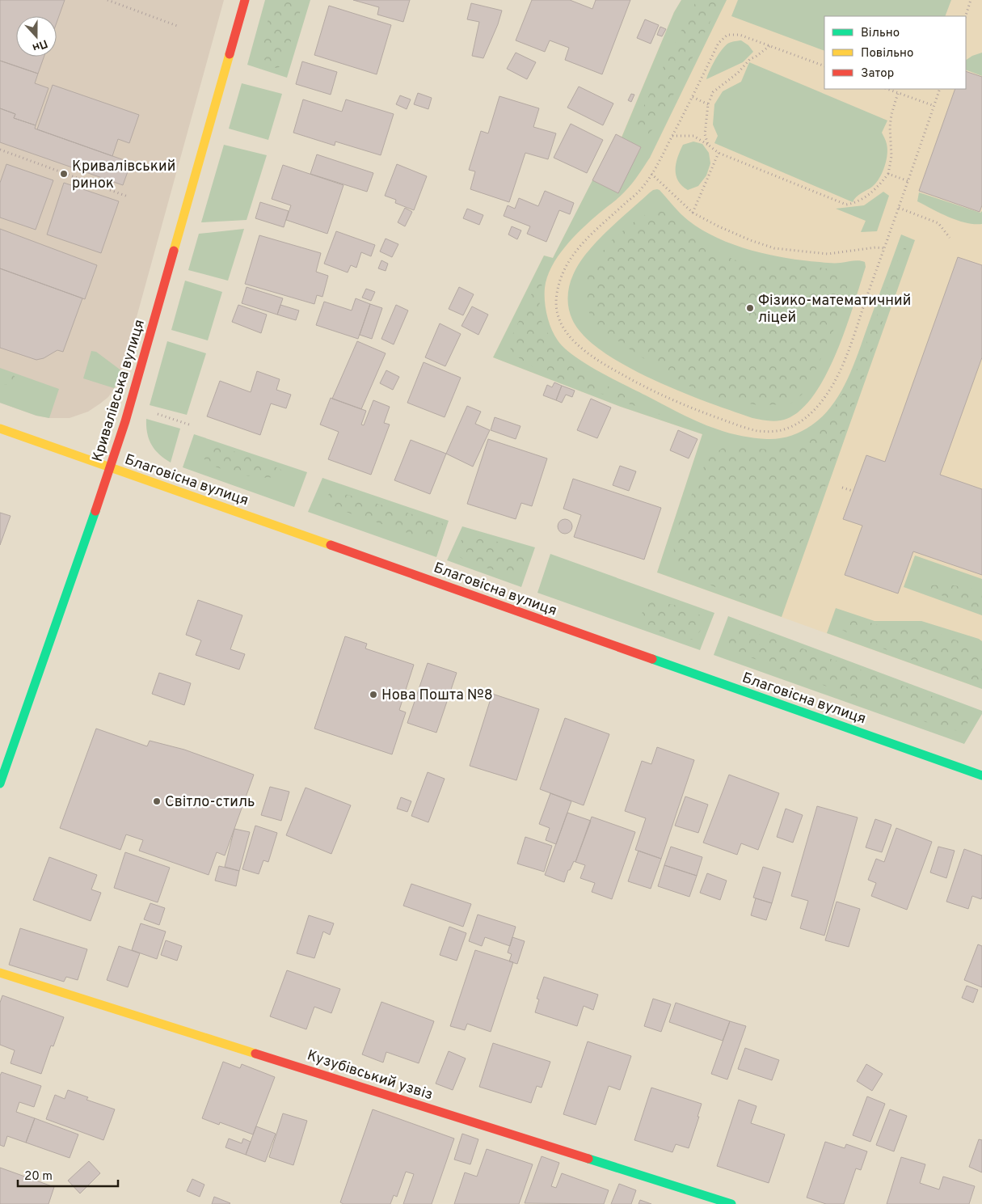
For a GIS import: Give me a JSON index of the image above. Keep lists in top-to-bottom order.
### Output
{
  "streets": {
    "street": ["Кривалівська вулиця", "Благовісна вулиця", "Кузубівський узвіз"]
  },
  "crossings": [
    ["Кривалівська вулиця", "Благовісна вулиця"]
  ],
  "places": [
    "Кривалівський ринок",
    "Фізико-математичний ліцей",
    "Нова Пошта №8",
    "Світло-стиль"
  ],
  "legend": ["Вільно", "Повільно", "Затор"],
  "scale_bar": "20 m",
  "north": "bottom"
}
